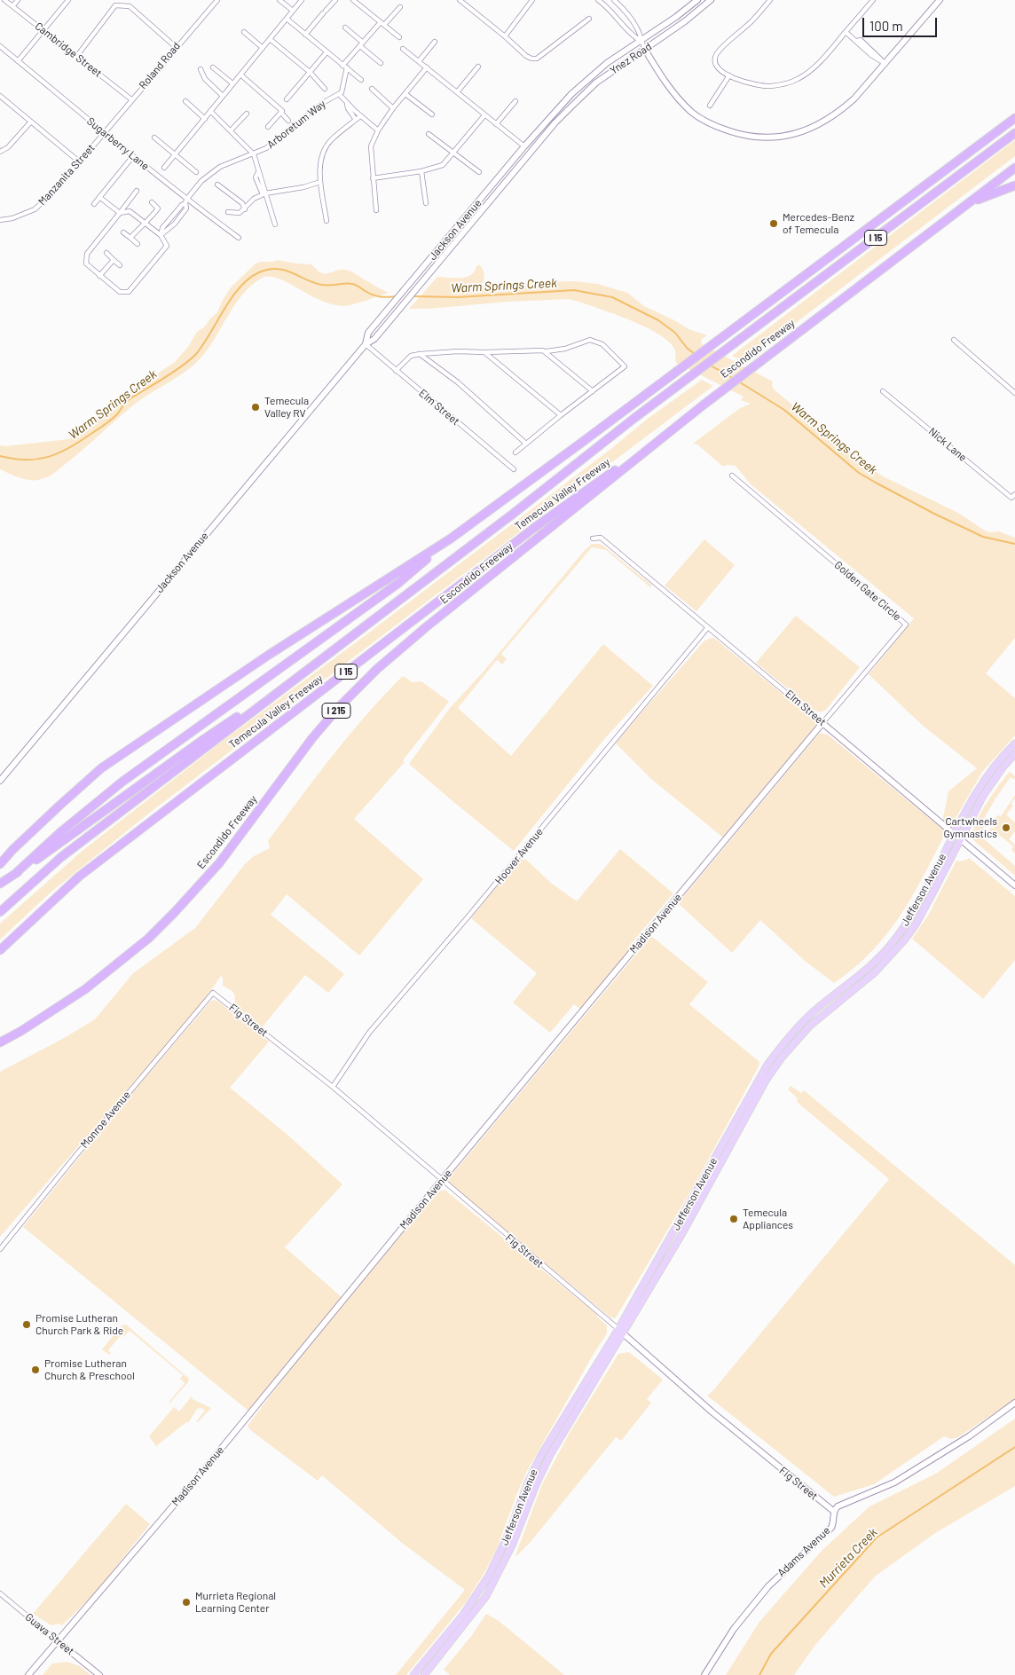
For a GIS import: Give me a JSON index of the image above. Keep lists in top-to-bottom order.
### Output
{
  "streets": {
    "highway": [
      "I 15",
      "Escondido Freeway",
      "Temecula Valley Freeway",
      "I 215"
    ],
    "main road": ["Jefferson Avenue"],
    "street": [
      "Cambridge Street",
      "Ynez Road",
      "Roland Road",
      "Arboretum Way",
      "Sugarberry Lane",
      "Manzanita Street",
      "Jackson Avenue",
      "Elm Street",
      "Nick Lane",
      "Golden Gate Circle",
      "Hoover Avenue",
      "Madison Avenue",
      "Fig Street",
      "Monroe Avenue",
      "Adams Avenue",
      "Guava Street"
    ]
  },
  "crossings": [
    ["Cambridge Street", "Roland Road"],
    ["Ynez Road", "Jackson Avenue"],
    ["Roland Road", "Sugarberry Lane"],
    ["Roland Road", "Manzanita Street"],
    ["Arboretum Way", "Sugarberry Lane"],
    ["Sugarberry Lane", "Manzanita Street"],
    ["Jackson Avenue", "Elm Street"],
    ["Escondido Freeway", "Temecula Valley Freeway"],
    ["Elm Street", "Golden Gate Circle"],
    ["Elm Street", "Hoover Avenue"],
    ["Elm Street", "Jefferson Avenue"],
    ["Elm Street", "Madison Avenue"],
    ["Golden Gate Circle", "Madison Avenue"],
    ["Hoover Avenue", "Fig Street"],
    ["Jefferson Avenue", "Fig Street"],
    ["Madison Avenue", "Fig Street"],
    ["Madison Avenue", "Guava Street"],
    ["Fig Street", "Monroe Avenue"],
    ["Fig Street", "Adams Avenue"]
  ],
  "water": ["Warm Springs Creek", "Murrieta Creek"],
  "places": [
    "Mercedes-Benz of Temecula",
    "Temecula Valley RV",
    "Cartwheels Gymnastics",
    "Temecula Appliances",
    "Promise Lutheran Church Park & Ride",
    "Promise Lutheran Church & Preschool",
    "Murrieta Regional Learning Center"
  ],
  "scale_bar": "100 m"
}
